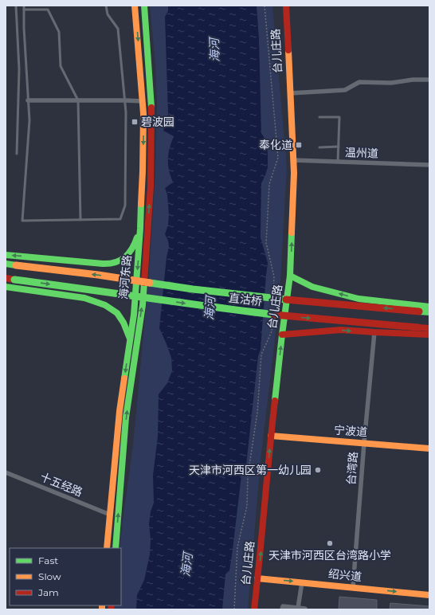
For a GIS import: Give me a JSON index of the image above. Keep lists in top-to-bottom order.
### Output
{
  "streets": {
    "main road": [
      "台儿庄路",
      "海河东路",
      "直沽桥",
      "宁波道",
      "绍兴道"
    ],
    "street": ["温州道", "台湾路", "十五经路"]
  },
  "crossings": [
    ["台儿庄路", "温州道"],
    ["台儿庄路", "宁波道"],
    ["台儿庄路", "绍兴道"],
    ["海河东路", "十五经路"],
    ["宁波道", "台湾路"],
    ["台湾路", "绍兴道"]
  ],
  "one_way": ["台儿庄路", "绍兴道"],
  "water": ["海河"],
  "places": {
    "transit": ["碧波园", "奉化道"],
    "other": ["天津市河西区第一幼儿园", "天津市河西区台湾路小学"]
  },
  "legend": ["Fast", "Slow", "Jam"]
}
